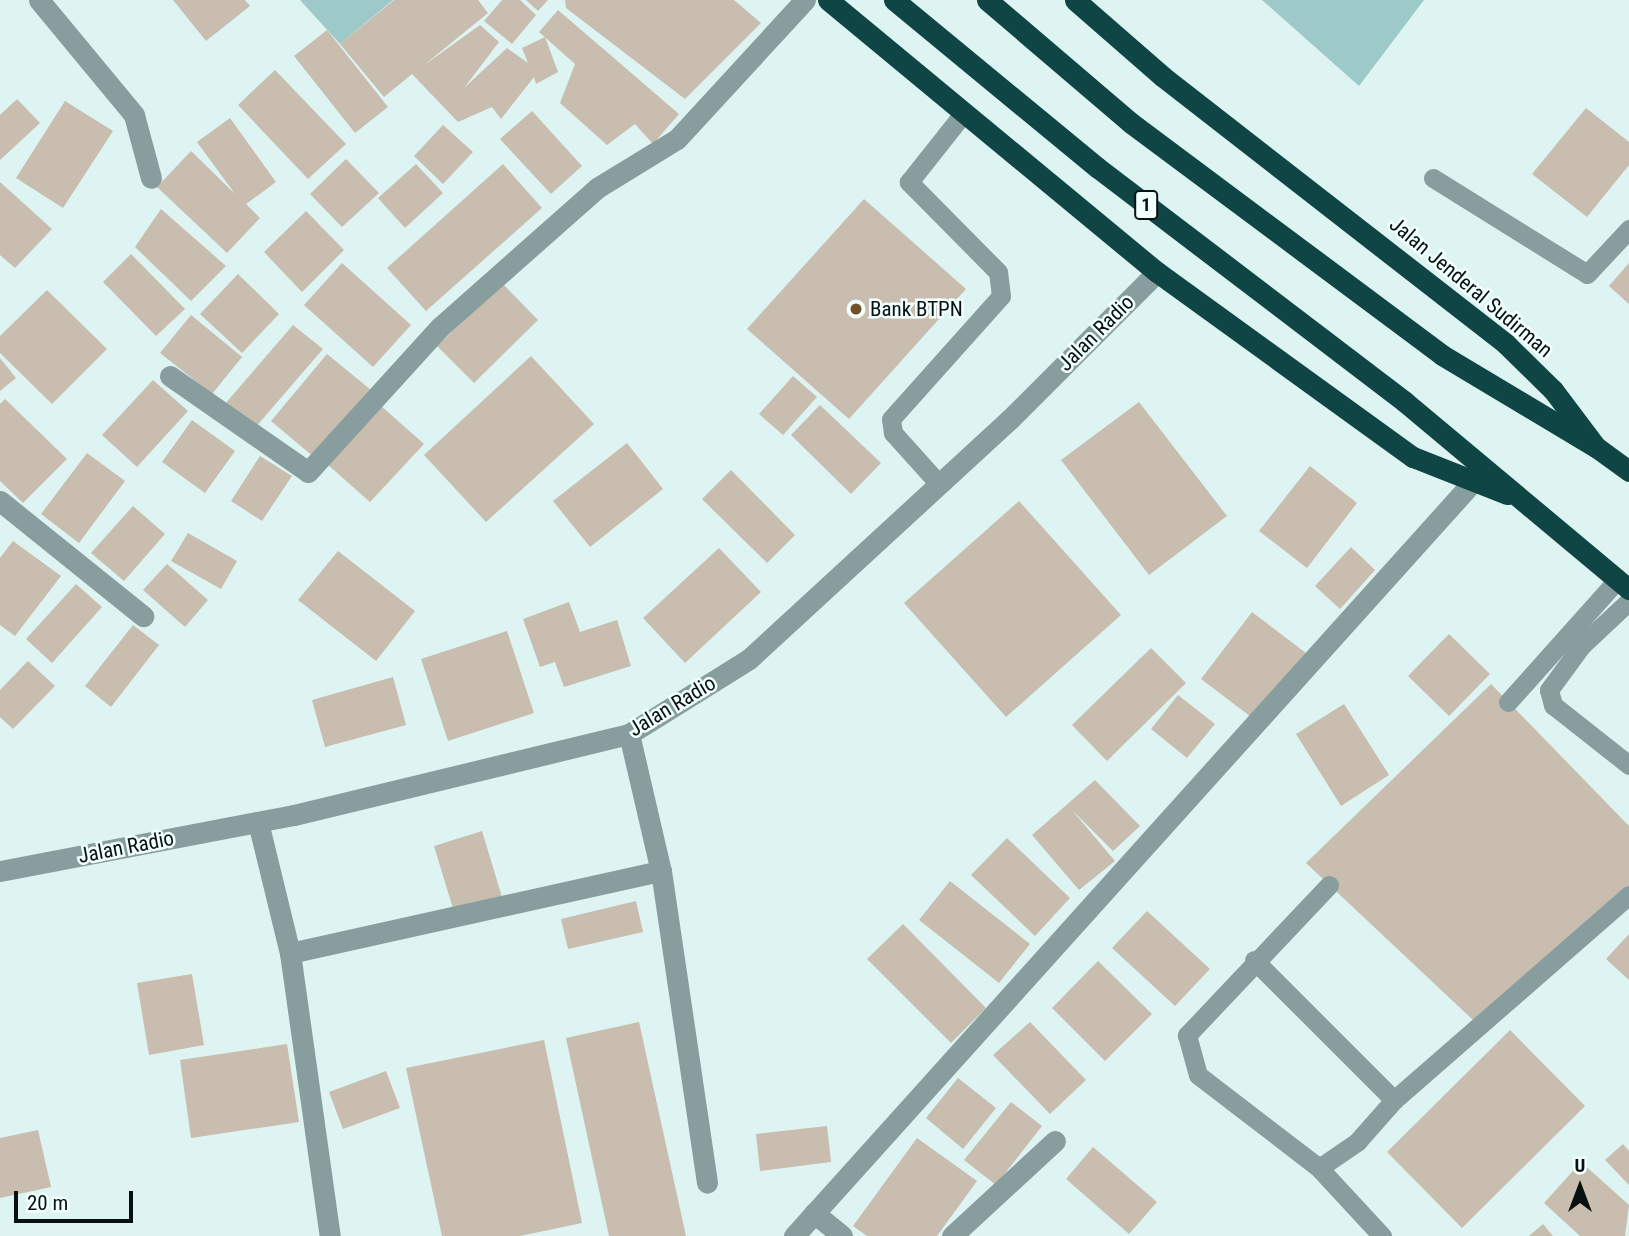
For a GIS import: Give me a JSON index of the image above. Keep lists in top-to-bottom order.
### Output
{
  "streets": {
    "highway": ["1", "Jalan Jenderal Sudirman"],
    "street": ["Jalan Radio"]
  },
  "places": ["Bank BTPN"],
  "scale_bar": "20 m",
  "north": "top"
}
